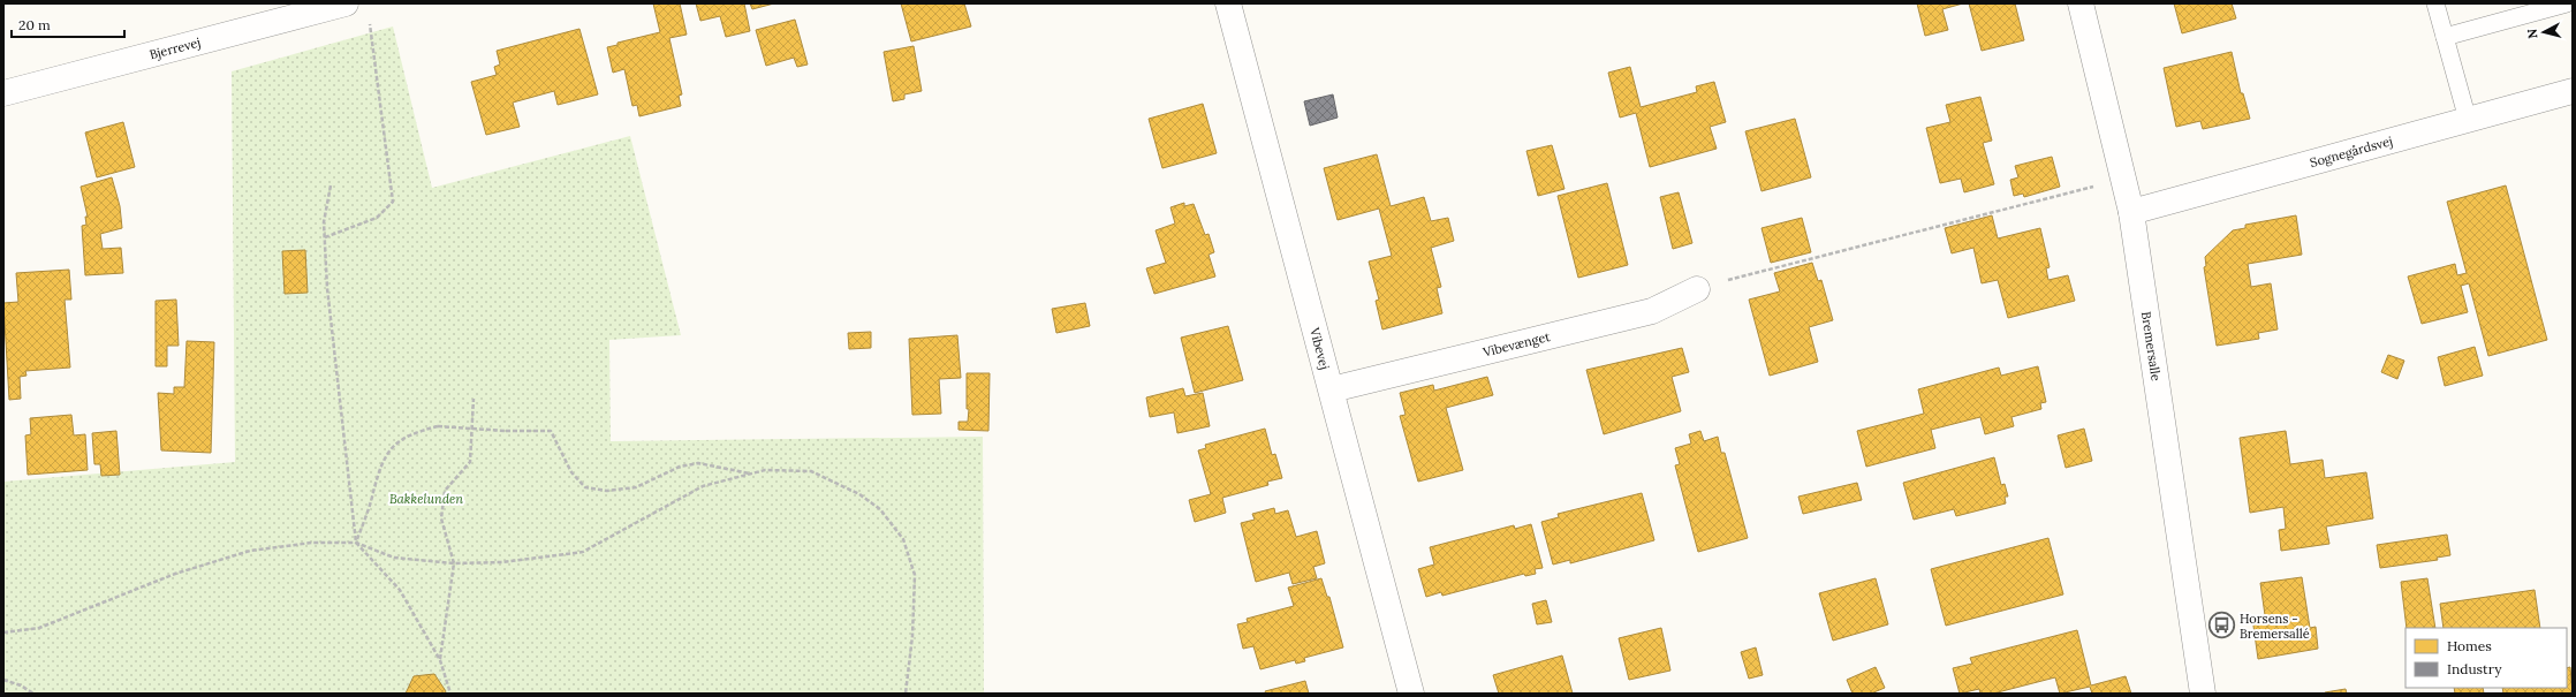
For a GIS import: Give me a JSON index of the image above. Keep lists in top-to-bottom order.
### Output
{
  "streets": {
    "street": [
      "Bjerrevej",
      "Sognegårdsvej",
      "Vibevænget",
      "Bremersalle",
      "Vibevej"
    ]
  },
  "crossings": [
    ["Sognegårdsvej", "Bremersalle"],
    ["Vibevænget", "Vibevej"]
  ],
  "parks": ["Bakkelunden"],
  "places": {
    "bus stop": ["Horsens - Bremersallé"]
  },
  "legend": ["Homes", "Industry"],
  "scale_bar": "20 m",
  "north": "left"
}
